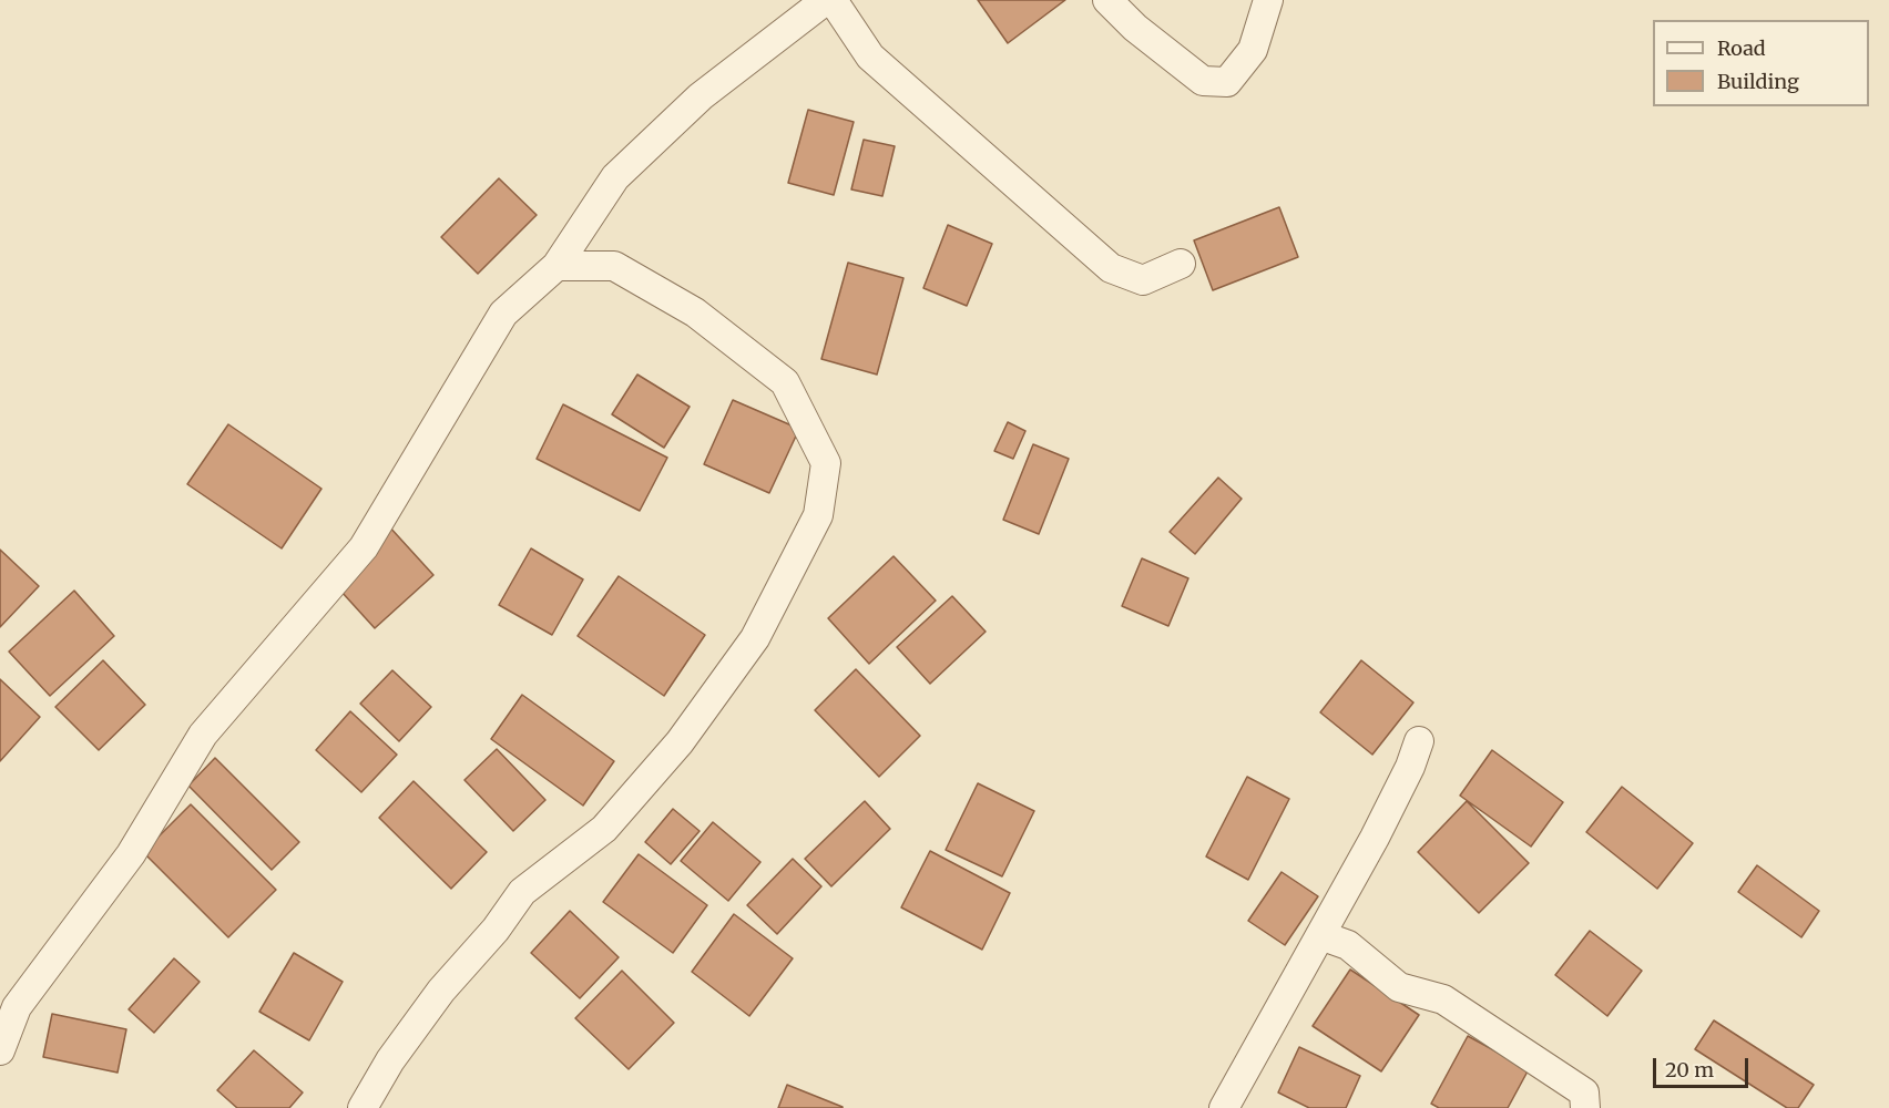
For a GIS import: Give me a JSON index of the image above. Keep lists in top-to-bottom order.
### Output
{
  "legend": ["Road", "Building"],
  "scale_bar": "20 m"
}
